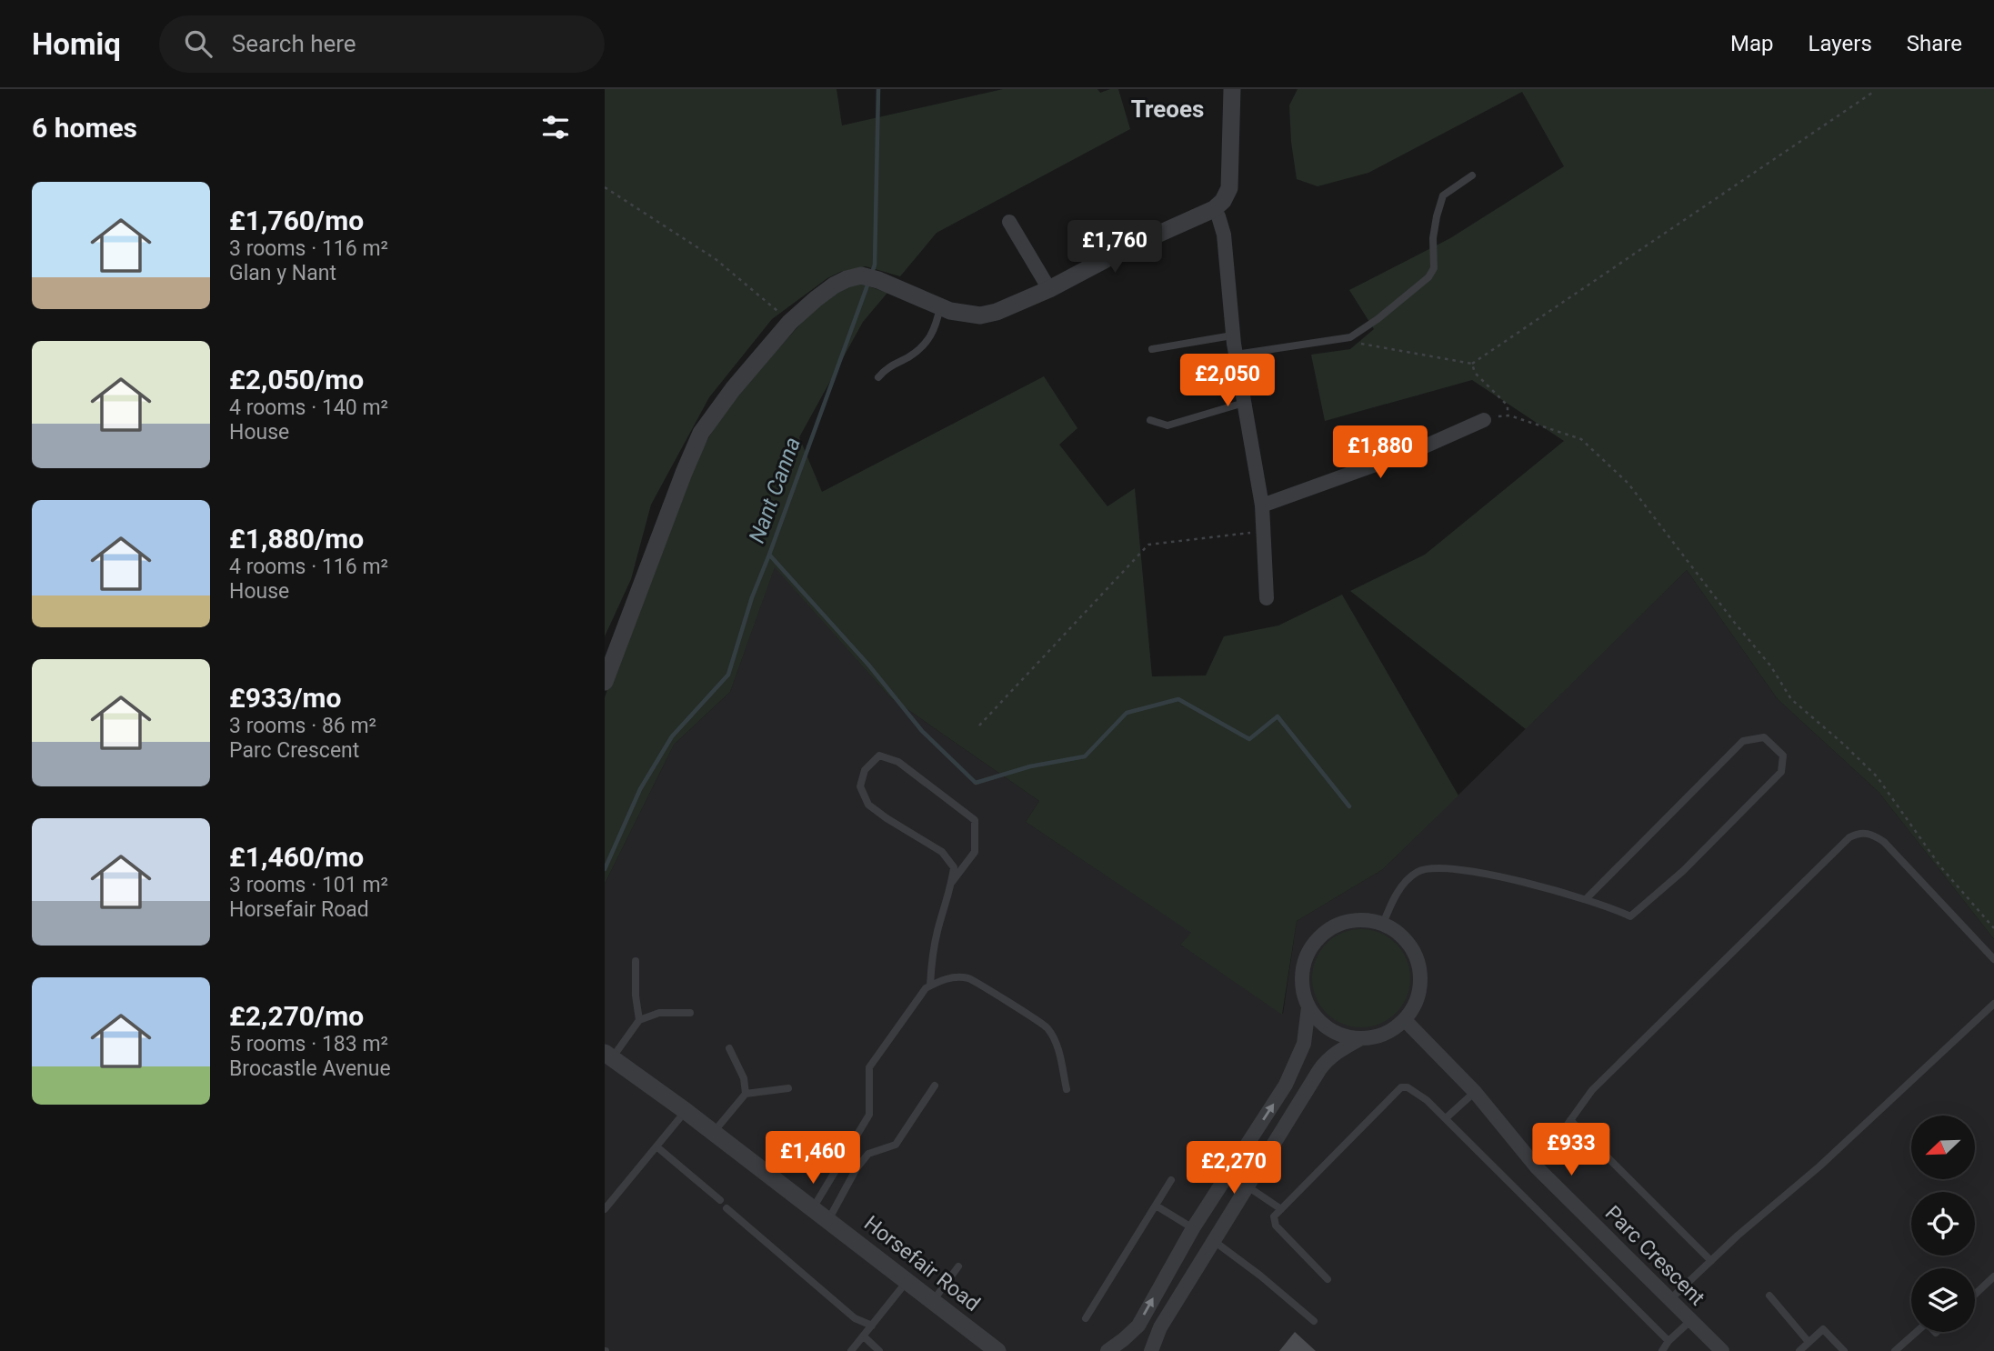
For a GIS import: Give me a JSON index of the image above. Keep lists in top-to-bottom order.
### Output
{
  "streets": {
    "street": ["Parc Crescent", "Horsefair Road"]
  },
  "districts": ["Treoes"],
  "water": ["Nant Canna"],
  "north": "bottom left",
  "page": {
    "header": "Homiq",
    "search": "Search here",
    "nav": ["Map", "Layers", "Share"],
    "heading": "6 homes",
    "list": [
      {
        "name": "£1,760/mo",
        "note": "3 rooms · 116 m² · Glan y Nant"
      },
      {
        "name": "£2,050/mo",
        "note": "4 rooms · 140 m² · House"
      },
      {
        "name": "£1,880/mo",
        "note": "4 rooms · 116 m² · House"
      },
      {
        "name": "£933/mo",
        "note": "3 rooms · 86 m² · Parc Crescent"
      },
      {
        "name": "£1,460/mo",
        "note": "3 rooms · 101 m² · Horsefair Road"
      },
      {
        "name": "£2,270/mo",
        "note": "5 rooms · 183 m² · Brocastle Avenue"
      }
    ],
    "price": [
      "£1,760",
      "£2,050",
      "£1,880",
      "£933",
      "£1,460",
      "£2,270"
    ]
  }
}
